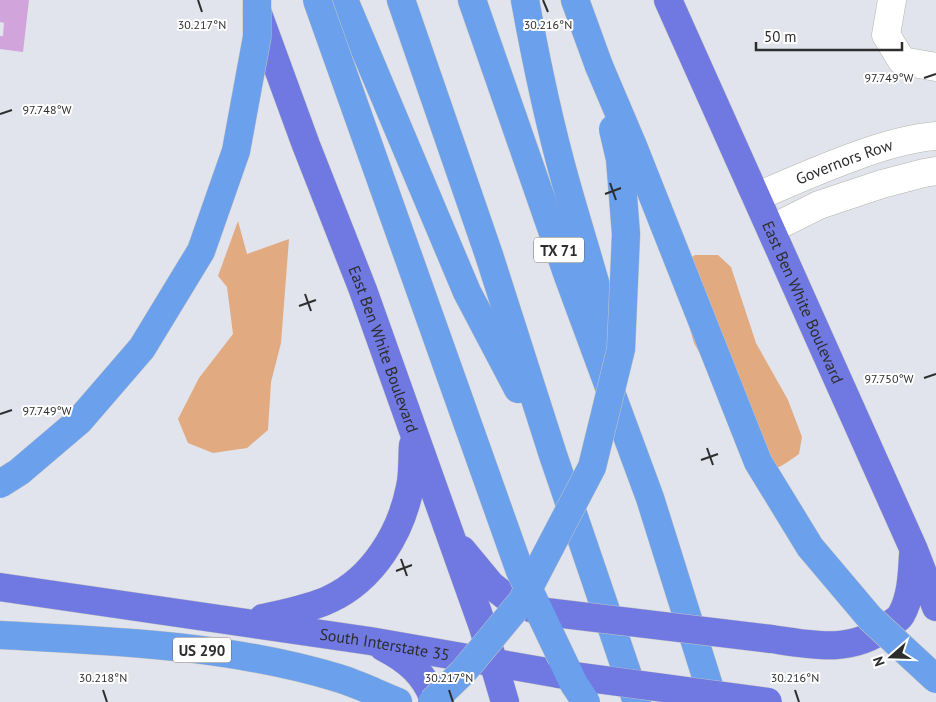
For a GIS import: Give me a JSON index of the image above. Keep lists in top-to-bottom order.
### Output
{
  "streets": {
    "highway": ["TX 71", "US 290"],
    "main road": ["East Ben White Boulevard", "South Interstate 35"],
    "street": ["Governors Row"]
  },
  "crossings": [
    ["Governors Row", "East Ben White Boulevard"],
    ["East Ben White Boulevard", "South Interstate 35"]
  ],
  "scale_bar": "50 m",
  "north": "left",
  "coordinates": [
    "30.217°N",
    "30.216°N",
    "97.749°W",
    "97.748°W",
    "97.750°W",
    "30.218°N"
  ]
}
